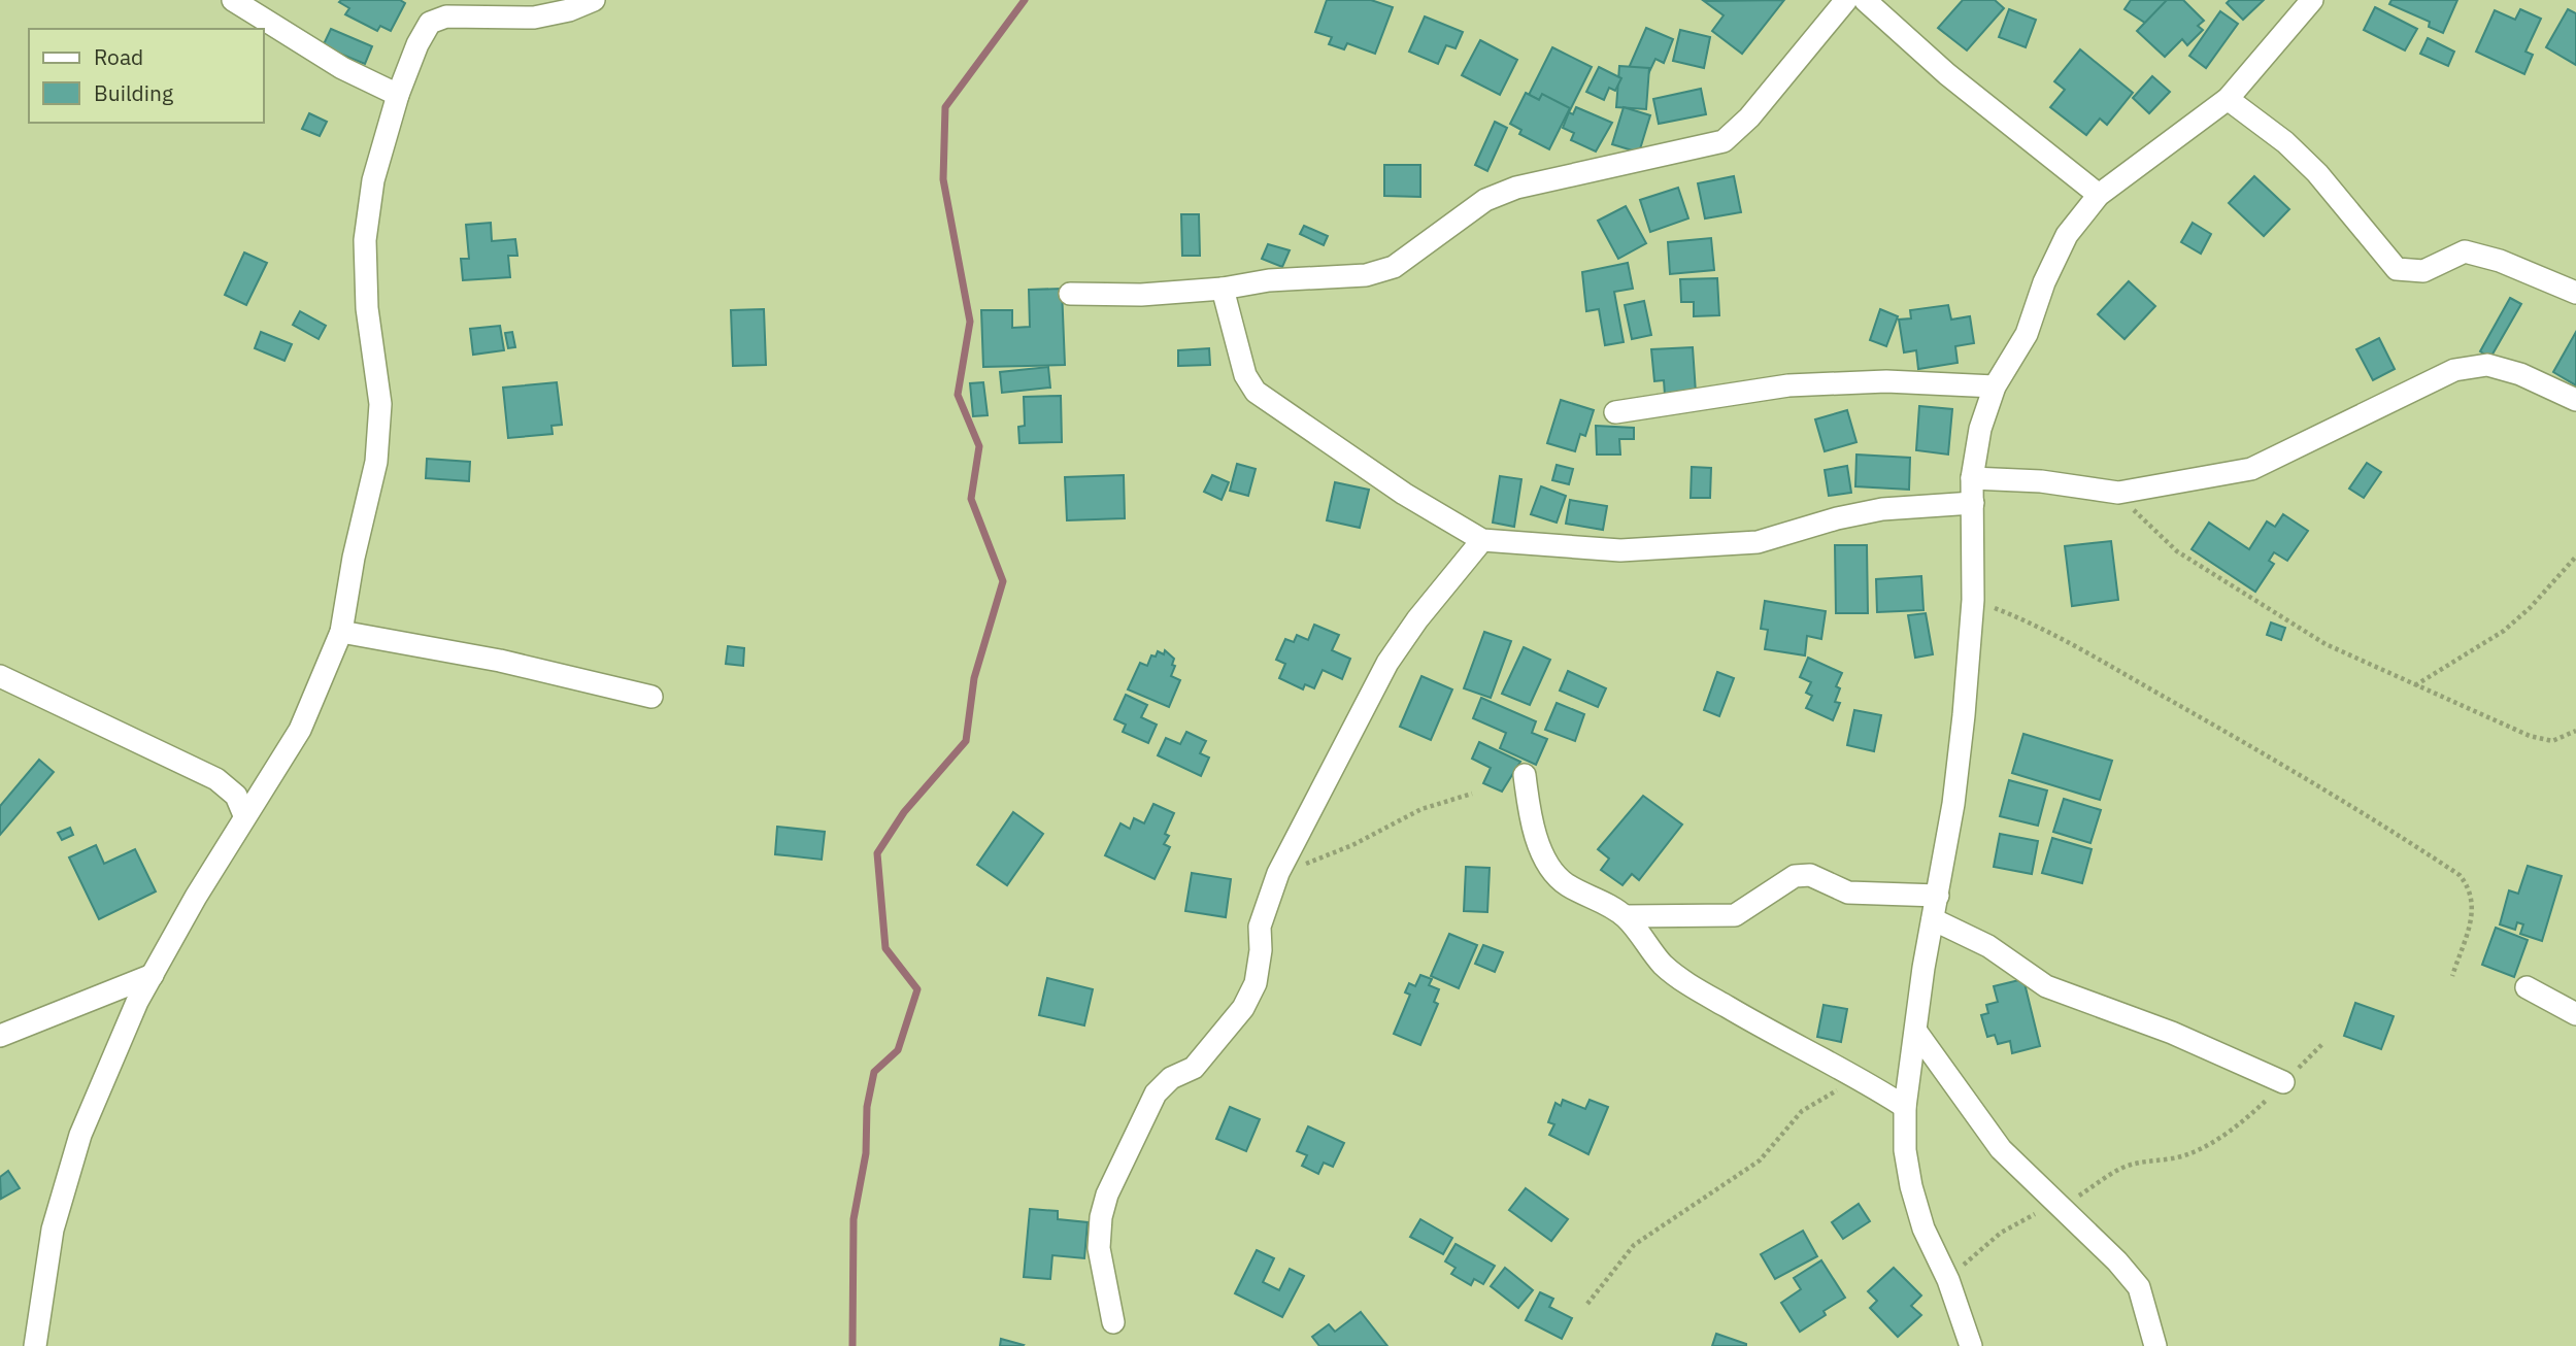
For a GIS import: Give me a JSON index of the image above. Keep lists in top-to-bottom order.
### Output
{
  "legend": ["Road", "Building"]
}
